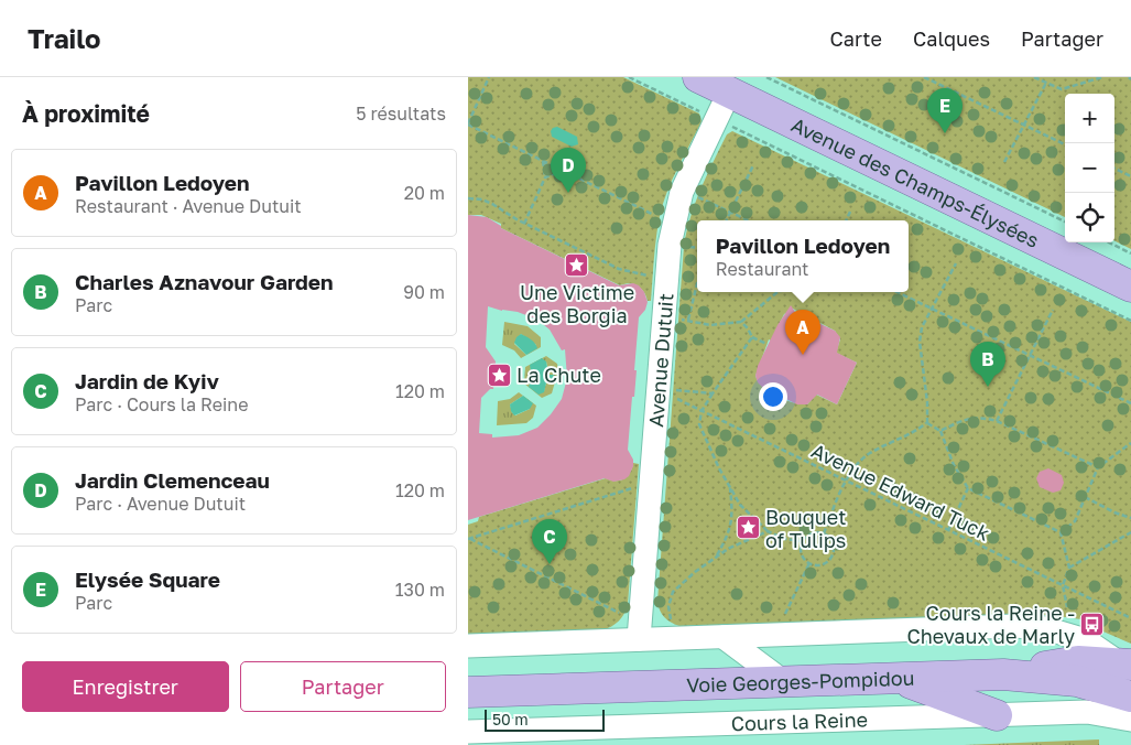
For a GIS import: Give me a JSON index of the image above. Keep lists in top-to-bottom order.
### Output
{
  "streets": {
    "main road": ["Avenue des Champs-Élysées", "Voie Georges-Pompidou"],
    "street": ["Avenue Dutuit", "Cours la Reine"],
    "path": ["Avenue Edward Tuck"]
  },
  "crossings": [
    ["Avenue des Champs-Élysées", "Avenue Dutuit"],
    ["Avenue Dutuit", "Avenue Edward Tuck"],
    ["Voie Georges-Pompidou", "Cours la Reine"]
  ],
  "places": {
    "place": ["Une Victime des Borgia", "La Chute", "Bouquet of Tulips"],
    "bus stop": ["Cours la Reine - Chevaux de Marly"]
  },
  "scale_bar": "50 m",
  "page": {
    "header": "Trailo",
    "nav": ["Carte", "Calques", "Partager"],
    "heading": ["À proximité", "5 résultats"],
    "pins": [
      "E",
      "D",
      "A",
      "B",
      "C"
    ],
    "map_buttons": ["+", "−"],
    "list": [
      {
        "mark": "A",
        "name": "Pavillon Ledoyen",
        "note": "Restaurant · Avenue Dutuit",
        "value": "20 m"
      },
      {
        "mark": "B",
        "name": "Charles Aznavour Garden",
        "note": "Parc",
        "value": "90 m"
      },
      {
        "mark": "C",
        "name": "Jardin de Kyiv",
        "note": "Parc · Cours la Reine",
        "value": "120 m"
      },
      {
        "mark": "D",
        "name": "Jardin Clemenceau",
        "note": "Parc · Avenue Dutuit",
        "value": "120 m"
      },
      {
        "mark": "E",
        "name": "Elysée Square",
        "note": "Parc",
        "value": "130 m"
      }
    ],
    "popup": ["Pavillon Ledoyen", "Restaurant"],
    "buttons": ["Enregistrer", "Partager"],
    "scale": "50 m"
  }
}
